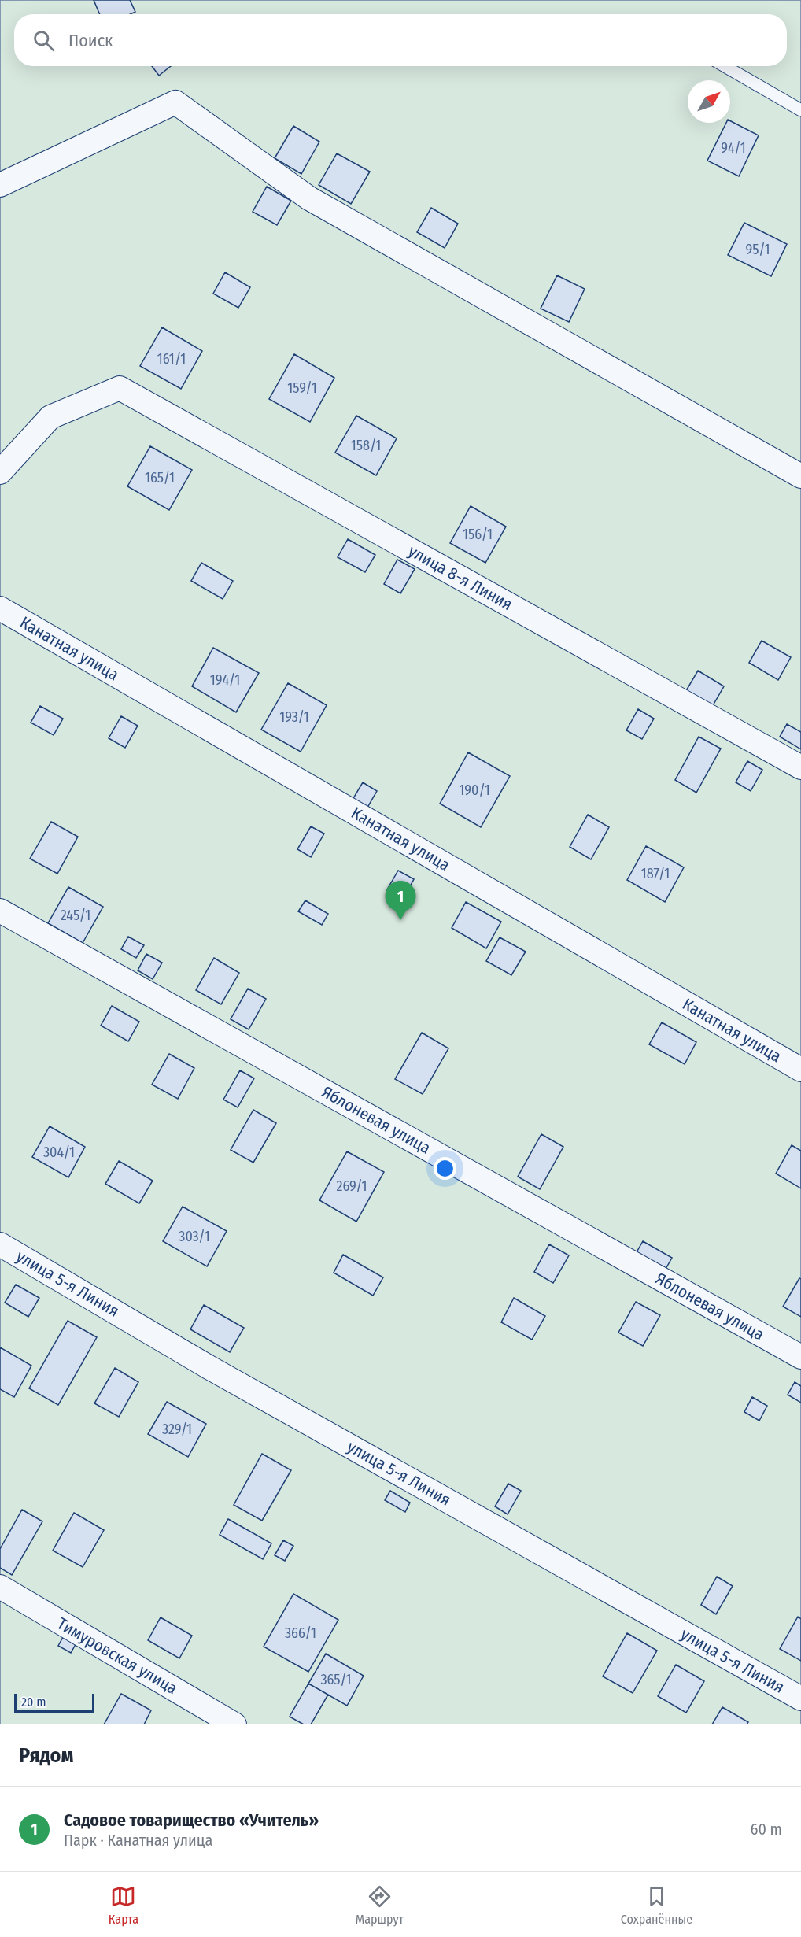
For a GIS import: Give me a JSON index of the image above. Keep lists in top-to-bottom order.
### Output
{
  "streets": {
    "street": [
      "улица 8-я Линия",
      "Канатная улица",
      "Яблоневая улица",
      "улица 5-я Линия",
      "Тимуровская улица"
    ]
  },
  "house_numbers": [
    "94/1",
    "95/1",
    "161/1",
    "159/1",
    "158/1",
    "165/1",
    "156/1",
    "194/1",
    "193/1",
    "190/1",
    "187/1",
    "245/1",
    "304/1",
    "269/1",
    "303/1",
    "329/1",
    "366/1",
    "365/1"
  ],
  "scale_bar": "20 m",
  "north": "top right",
  "page": {
    "search": "Поиск",
    "pins": "1",
    "scale": "20 m",
    "heading": "Рядом",
    "list": [
      {
        "mark": "1",
        "name": "Садовое товарищество «Учитель»",
        "note": "Парк · Канатная улица",
        "value": "60 m"
      }
    ],
    "nav": ["Карта", "Маршрут", "Сохранённые"]
  }
}
